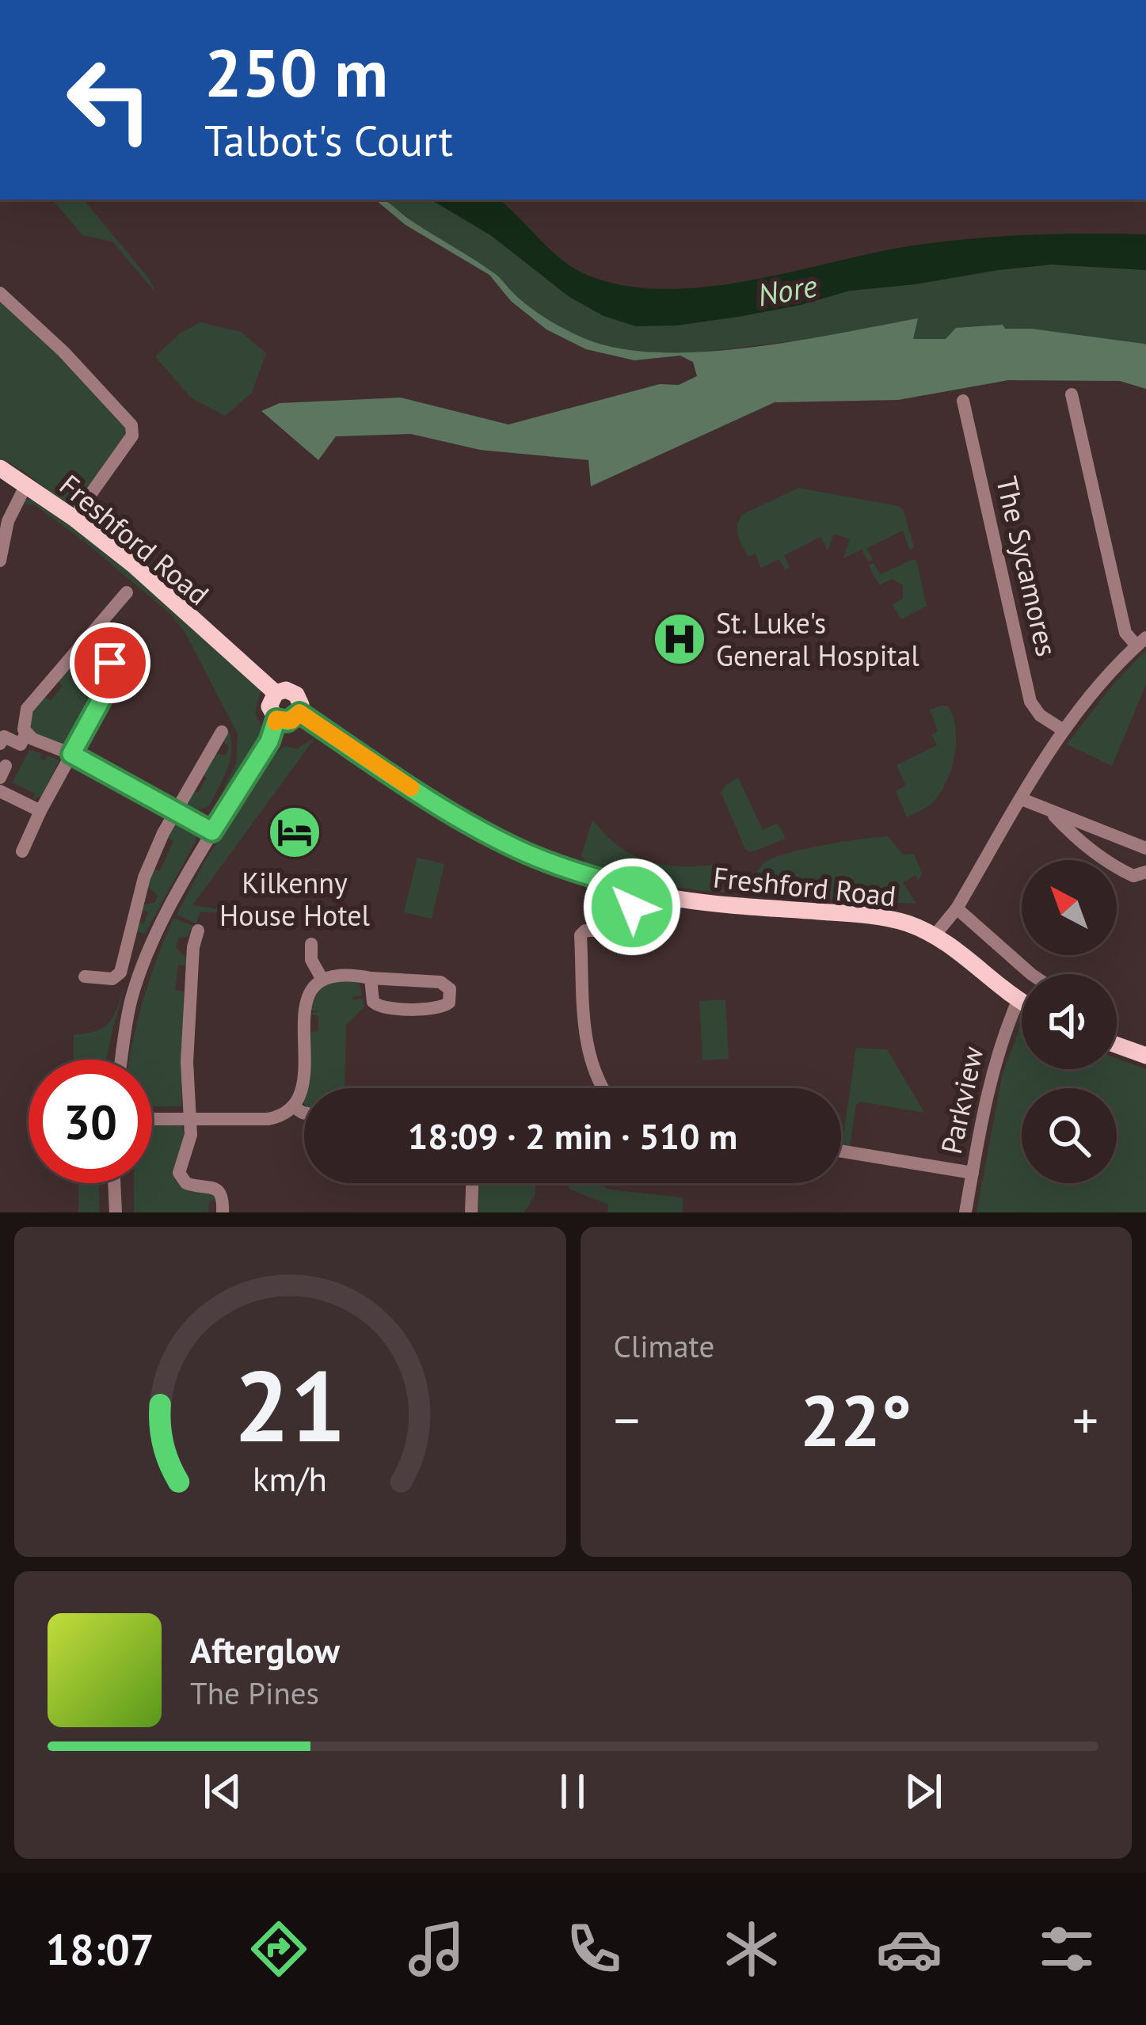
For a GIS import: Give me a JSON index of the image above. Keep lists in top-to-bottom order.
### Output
{
  "streets": {
    "main road": ["Freshford Road"],
    "street": ["The Sycamores", "Parkview"]
  },
  "crossings": [
    ["Freshford Road", "Parkview"]
  ],
  "water": ["Nore"],
  "places": {
    "hospital": ["St. Luke's General Hospital"],
    "hotel": ["Kilkenny House Hotel"]
  },
  "north": "top left",
  "page": {
    "turn": ["250 m", "Talbot's Court"],
    "limit": "30",
    "trip": "18:09 · 2 min · 510 m",
    "tile": "Climate",
    "heat": ["−", "22°", "+"],
    "song": ["Afterglow", "The Pines"],
    "tabs": "18:07",
    "gauge": ["21", "km/h"]
  }
}
